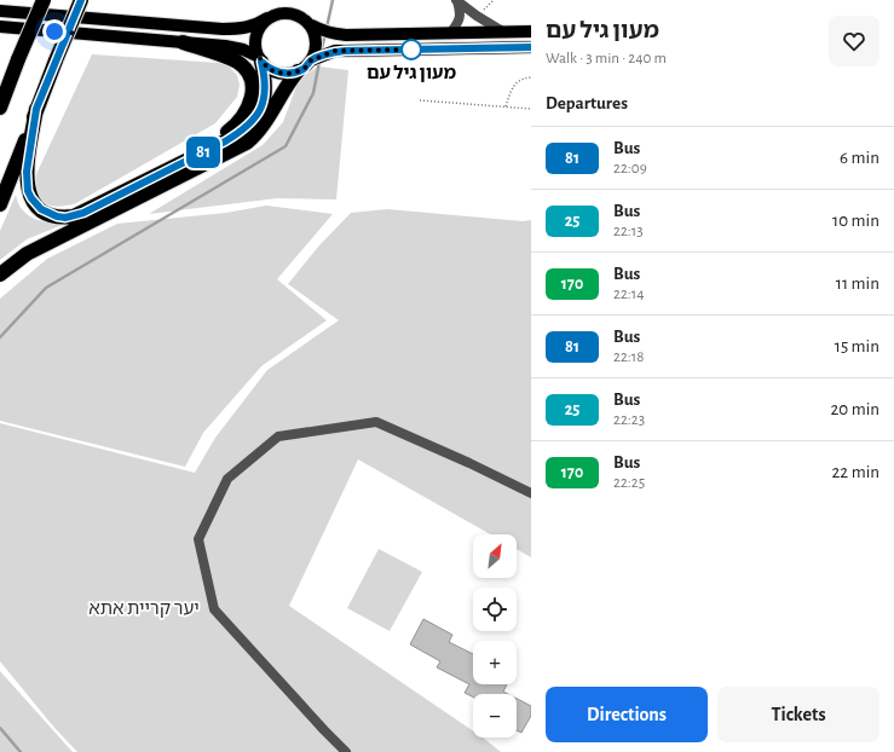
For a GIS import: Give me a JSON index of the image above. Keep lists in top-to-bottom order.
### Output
{
  "parks": ["יער קריית אתא"],
  "places": ["מעון גיל עם"],
  "lines": ["bus line 81"],
  "north": "top right",
  "page": {
    "on_map": "81",
    "heading": [
      ["מעון גיל עם", "Walk · 3 min · 240 m"],
      "Departures"
    ],
    "list": [
      {
        "mark": "81",
        "name": "Bus",
        "note": "22:09",
        "value": "6 min"
      },
      {
        "mark": "25",
        "name": "Bus",
        "note": "22:13",
        "value": "10 min"
      },
      {
        "mark": "170",
        "name": "Bus",
        "note": "22:14",
        "value": "11 min"
      },
      {
        "mark": "81",
        "name": "Bus",
        "note": "22:18",
        "value": "15 min"
      },
      {
        "mark": "25",
        "name": "Bus",
        "note": "22:23",
        "value": "20 min"
      },
      {
        "mark": "170",
        "name": "Bus",
        "note": "22:25",
        "value": "22 min"
      }
    ],
    "map_buttons": ["+", "−"],
    "buttons": ["Directions", "Tickets"]
  }
}
